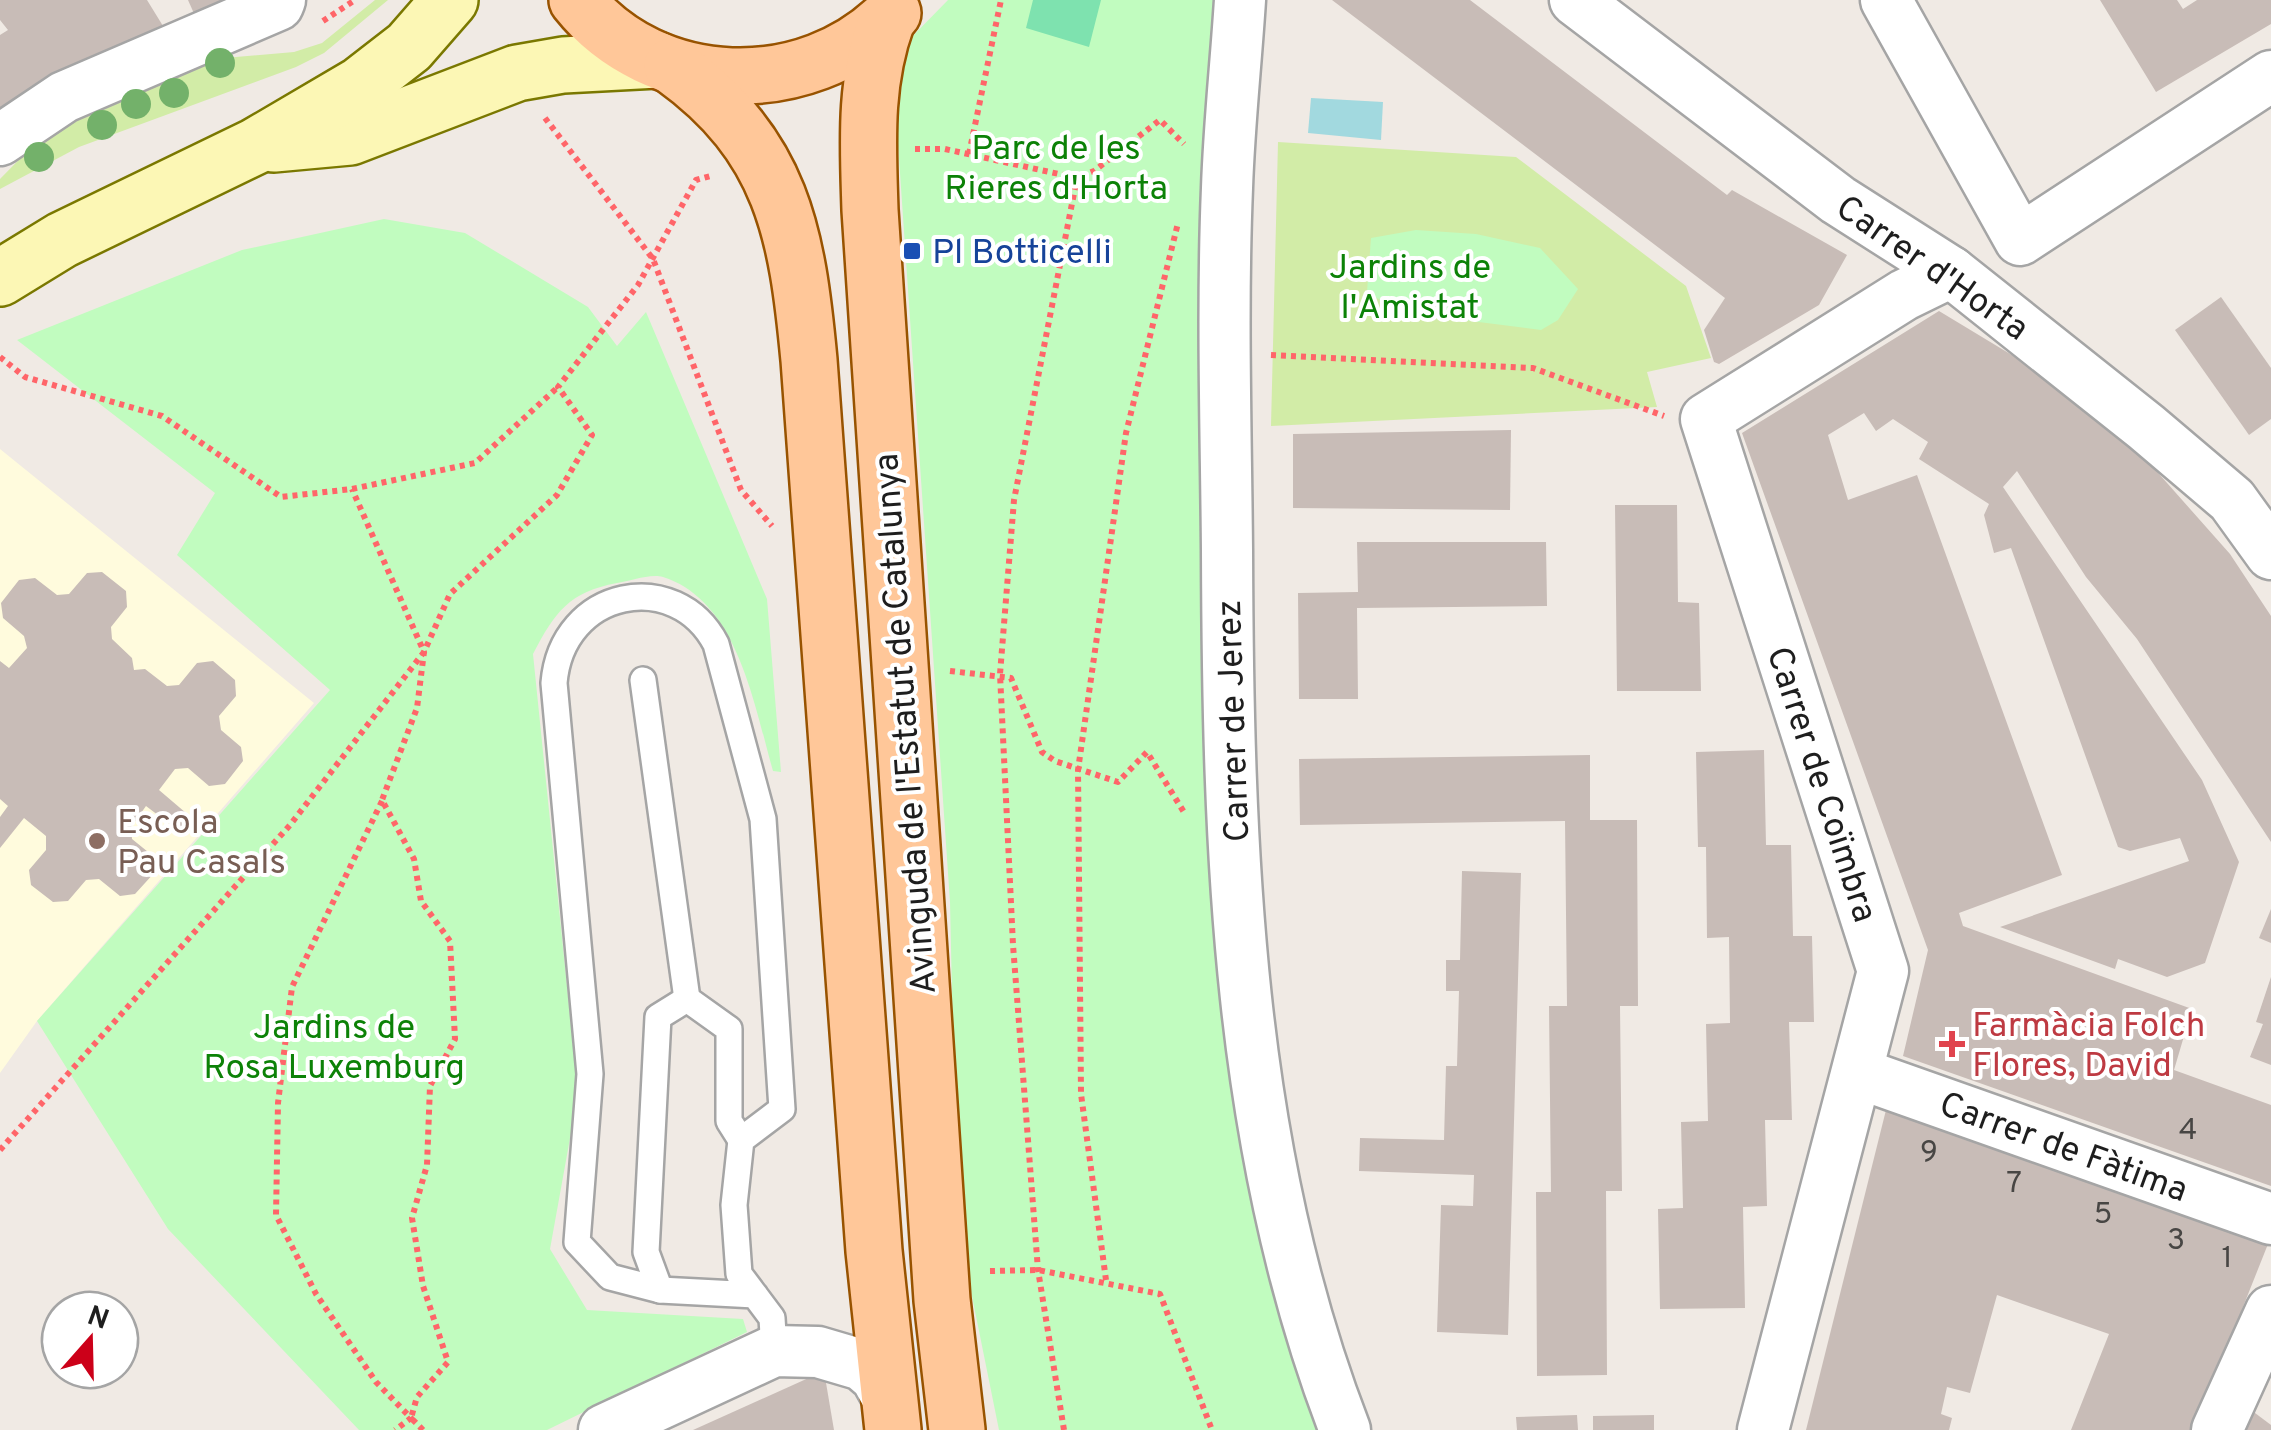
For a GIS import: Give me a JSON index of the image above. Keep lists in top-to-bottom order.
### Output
{
  "streets": {
    "main road": ["Avinguda de l'Estatut de Catalunya"],
    "street": [
      "Carrer d'Horta",
      "Carrer de Jerez",
      "Carrer de Coïmbra",
      "Carrer de Fàtima"
    ]
  },
  "crossings": [
    ["Carrer d'Horta", "Carrer de Coïmbra"],
    ["Carrer de Coïmbra", "Carrer de Fàtima"]
  ],
  "parks": ["Parc de les Rieres d'Horta", "Jardins de l'Amistat", "Jardins de Rosa Luxemburg"],
  "places": {
    "transit": ["Pl Botticelli"],
    "other": ["Escola Pau Casals"],
    "health": ["Farmàcia Folch Flores, David"]
  },
  "house_numbers": [
    "4",
    "9",
    "7",
    "5",
    "3",
    "1"
  ],
  "north": "top"
}
